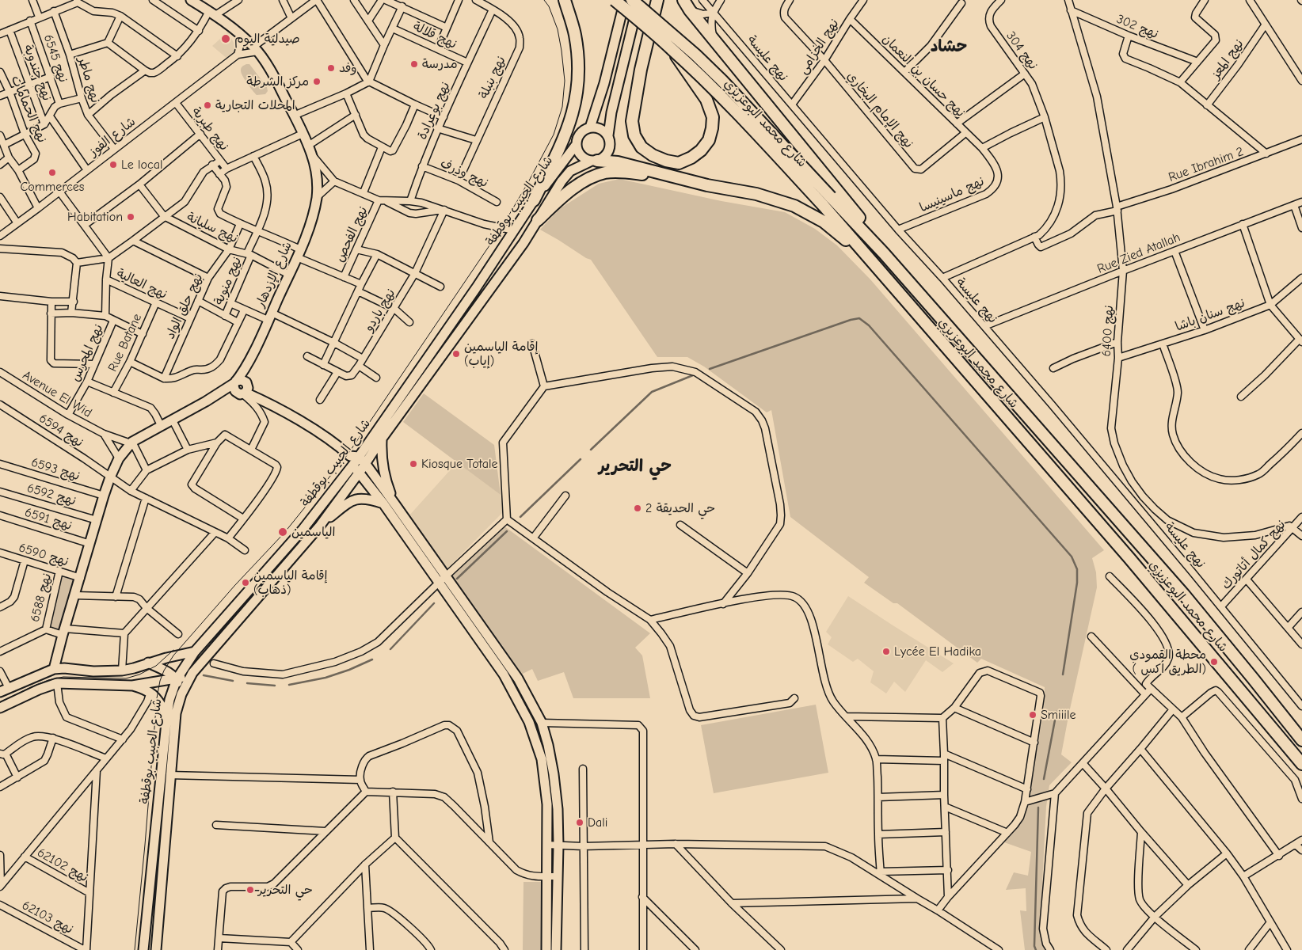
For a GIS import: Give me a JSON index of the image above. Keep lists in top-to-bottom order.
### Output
{
  "streets": {
    "highway": ["شارع محمد البوعزيزي"],
    "main road": ["شارع الحبيب بوقطفة", "شارع الإزدهار"],
    "street": [
      "نهج 302",
      "نهج قلالة",
      "نهج الخزامى",
      "نهج 304",
      "نهج 6545",
      "نهج عليسة",
      "نهج المعز",
      "نهج جندوبة",
      "نهج حسان بن النعمان",
      "نهج بنبلة",
      "نهج ماطر",
      "نهج الحمامات",
      "نهج الإمام البخاري",
      "نهج بوعرادة",
      "نهج طبربة",
      "شارع الفوز",
      "Rue Ibrahim 2",
      "نهج وذرف",
      "نهج ماسينيسا",
      "نهج سليانة",
      "نهج الفحص",
      "Rue Zied Atallah",
      "نهج منوبة",
      "نهج العالية",
      "نهج حلق الواد",
      "نهج باردو",
      "نهج سنان باشا",
      "نهج 6400",
      "Rue Batane",
      "نهج المحرس",
      "Avenue El Wid",
      "نهج 6594",
      "نهج 6593",
      "نهج 6592",
      "نهج 6591",
      "نهج 6590",
      "نهج كمال أتاتورك",
      "نهج 6588",
      "نهج 62102",
      "نهج 62103"
    ]
  },
  "crossings": [
    ["نهج 302", "نهج 6400"],
    ["نهج قلالة", "نهج بوعرادة"],
    ["نهج الخزامى", "نهج عليسة"],
    ["نهج الخزامى", "نهج حسان بن النعمان"],
    ["نهج الخزامى", "نهج الإمام البخاري"],
    ["نهج 304", "نهج عليسة"],
    ["نهج 304", "Rue Ibrahim 2"],
    ["نهج عليسة", "نهج ماسينيسا"],
    ["نهج عليسة", "Rue Zied Atallah"],
    ["نهج عليسة", "نهج كمال أتاتورك"],
    ["نهج جندوبة", "شارع الفوز"],
    ["نهج حسان بن النعمان", "نهج الإمام البخاري"],
    ["نهج حسان بن النعمان", "نهج ماسينيسا"],
    ["نهج بنبلة", "نهج بوعرادة"],
    ["نهج بنبلة", "نهج وذرف"],
    ["نهج ماطر", "شارع الفوز"],
    ["نهج بوعرادة", "نهج وذرف"],
    ["نهج طبربة", "شارع الفوز"],
    ["نهج طبربة", "نهج الفحص"],
    ["نهج طبربة", "شارع الإزدهار"],
    ["نهج طبربة", "نهج منوبة"],
    ["نهج طبربة", "نهج حلق الواد"],
    ["شارع الفوز", "شارع الإزدهار"],
    ["Rue Ibrahim 2", "نهج 6400"],
    ["نهج سليانة", "شارع الإزدهار"],
    ["نهج سليانة", "نهج منوبة"],
    ["نهج سليانة", "نهج حلق الواد"],
    ["Rue Zied Atallah", "نهج 6400"],
    ["نهج منوبة", "نهج حلق الواد"],
    ["نهج العالية", "نهج حلق الواد"],
    ["نهج العالية", "Rue Batane"],
    ["نهج سنان باشا", "نهج 6400"],
    ["نهج 6400", "نهج كمال أتاتورك"],
    ["نهج المحرس", "Avenue El Wid"],
    ["نهج 6590", "نهج 6588"]
  ],
  "districts": ["حشاد", "حي التحرير"],
  "places": [
    "صيدلية اليوم",
    "مدرسة",
    "وفد",
    "مركز الشرطة",
    "المحلات التجارية",
    "Le local",
    "Commerces",
    "Habitation",
    "إقامة الياسمين (إياب)",
    "Kiosque Totale",
    "حي الحديقة 2",
    "الياسمين",
    "إقامة الياسمين (ذهاب)",
    "Lycée El Hadika",
    "محطة القمودي ( الطريق اكس)",
    "Smiiile",
    "Dali",
    "حي التحرير"
  ]
}
